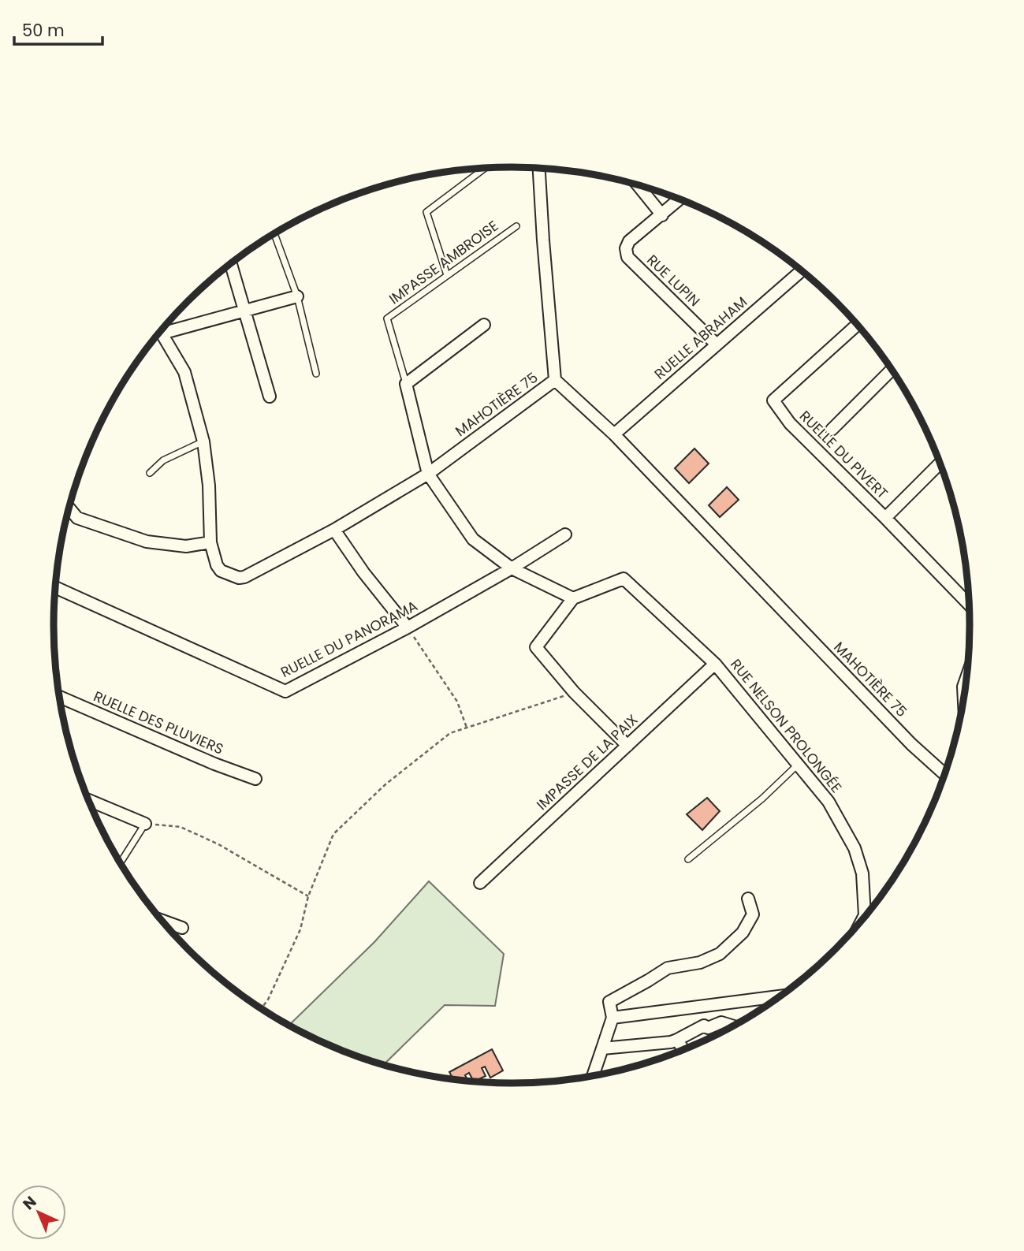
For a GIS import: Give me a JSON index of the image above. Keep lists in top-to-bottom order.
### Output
{
  "streets": {
    "street": [
      "RUE LUPIN",
      "RUELLE ABRAHAM",
      "MAHOTIÈRE 75",
      "RUELLE DU PIVERT",
      "RUELLE DU PANORAMA",
      "RUELLE DES PLUVIERS",
      "RUE NELSON PROLONGÉE",
      "IMPASSE DE LA PAIX"
    ],
    "lane": ["IMPASSE AMBROISE"]
  },
  "crossings": [
    ["RUE LUPIN", "RUELLE ABRAHAM"],
    ["RUELLE ABRAHAM", "MAHOTIÈRE 75"],
    ["RUE NELSON PROLONGÉE", "IMPASSE DE LA PAIX"]
  ],
  "scale_bar": "50 m",
  "north": "top left"
}
